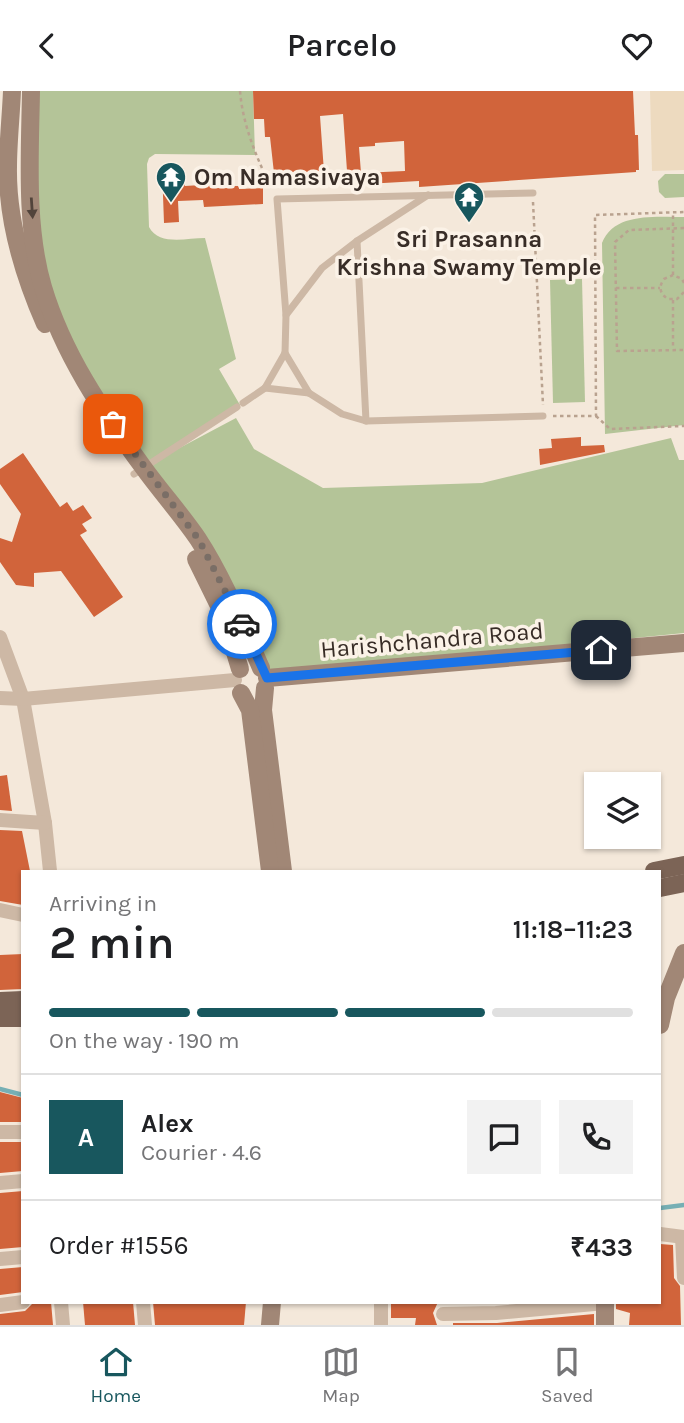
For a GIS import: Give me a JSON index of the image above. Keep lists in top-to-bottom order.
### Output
{
  "streets": {
    "main road": ["Harishchandra Road"]
  },
  "places": {
    "temple": ["Om Namasivaya", "Sri Prasanna Krishna Swamy Temple"]
  },
  "page": {
    "header": "Parcelo",
    "heading": ["2 min", "Arriving in", "11:18–11:23"],
    "panel": [
      "Alex",
      "Courier · 4.6",
      "Order #1556",
      "₹433"
    ],
    "bar": "On the way · 190 m",
    "round": "A",
    "tabs": ["Home", "Map", "Saved"]
  }
}
